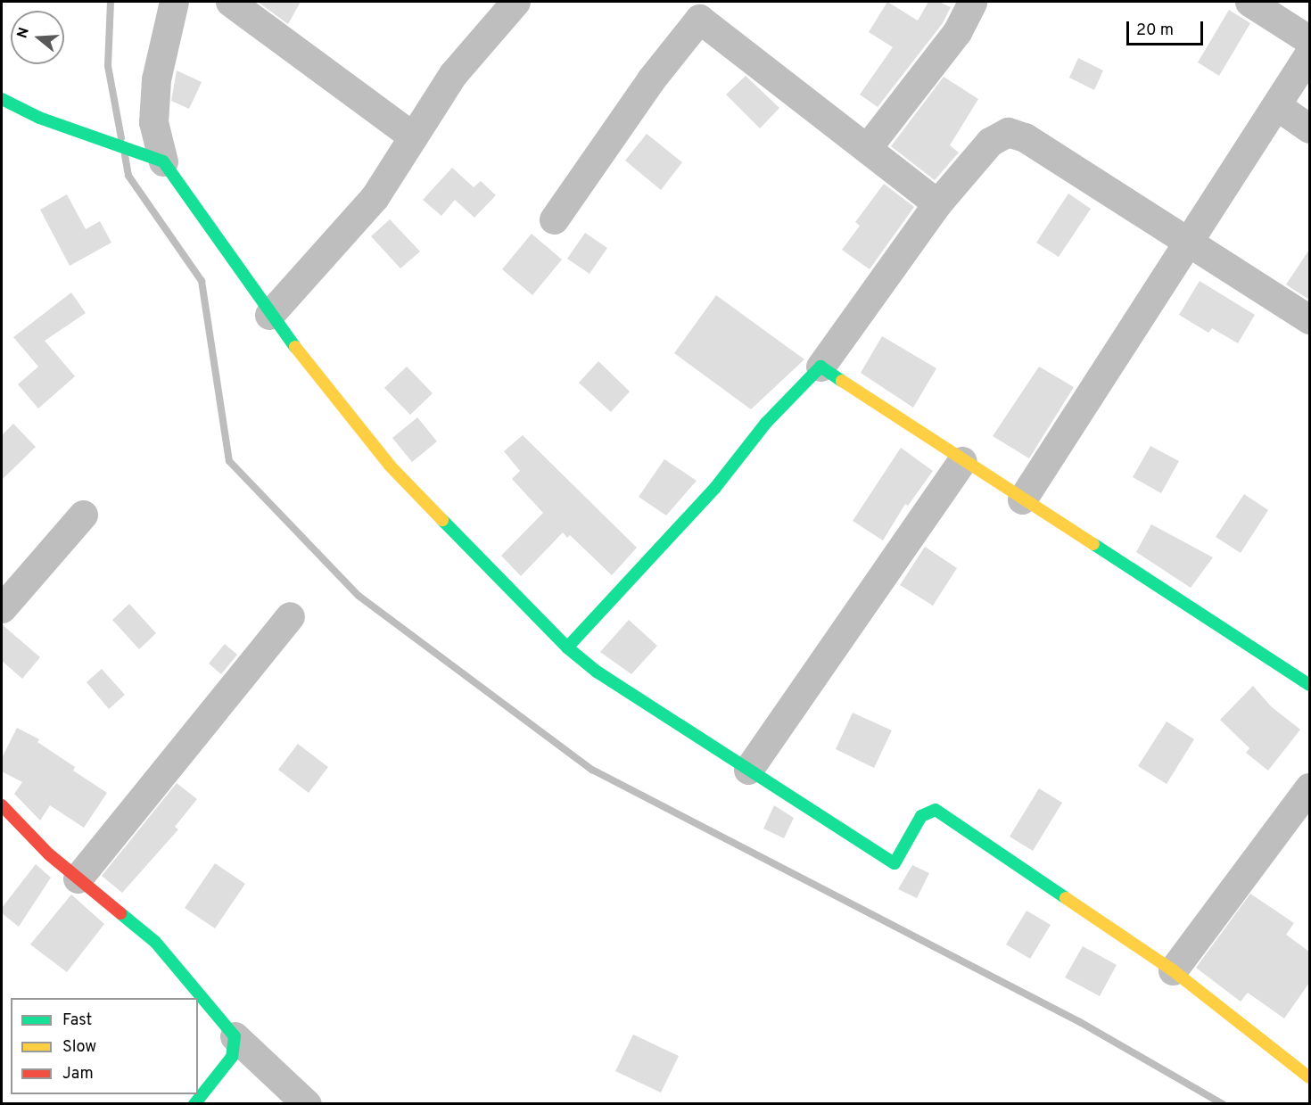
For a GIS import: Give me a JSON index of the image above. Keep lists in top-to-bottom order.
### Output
{
  "legend": ["Fast", "Slow", "Jam"],
  "scale_bar": "20 m",
  "north": "left"
}
